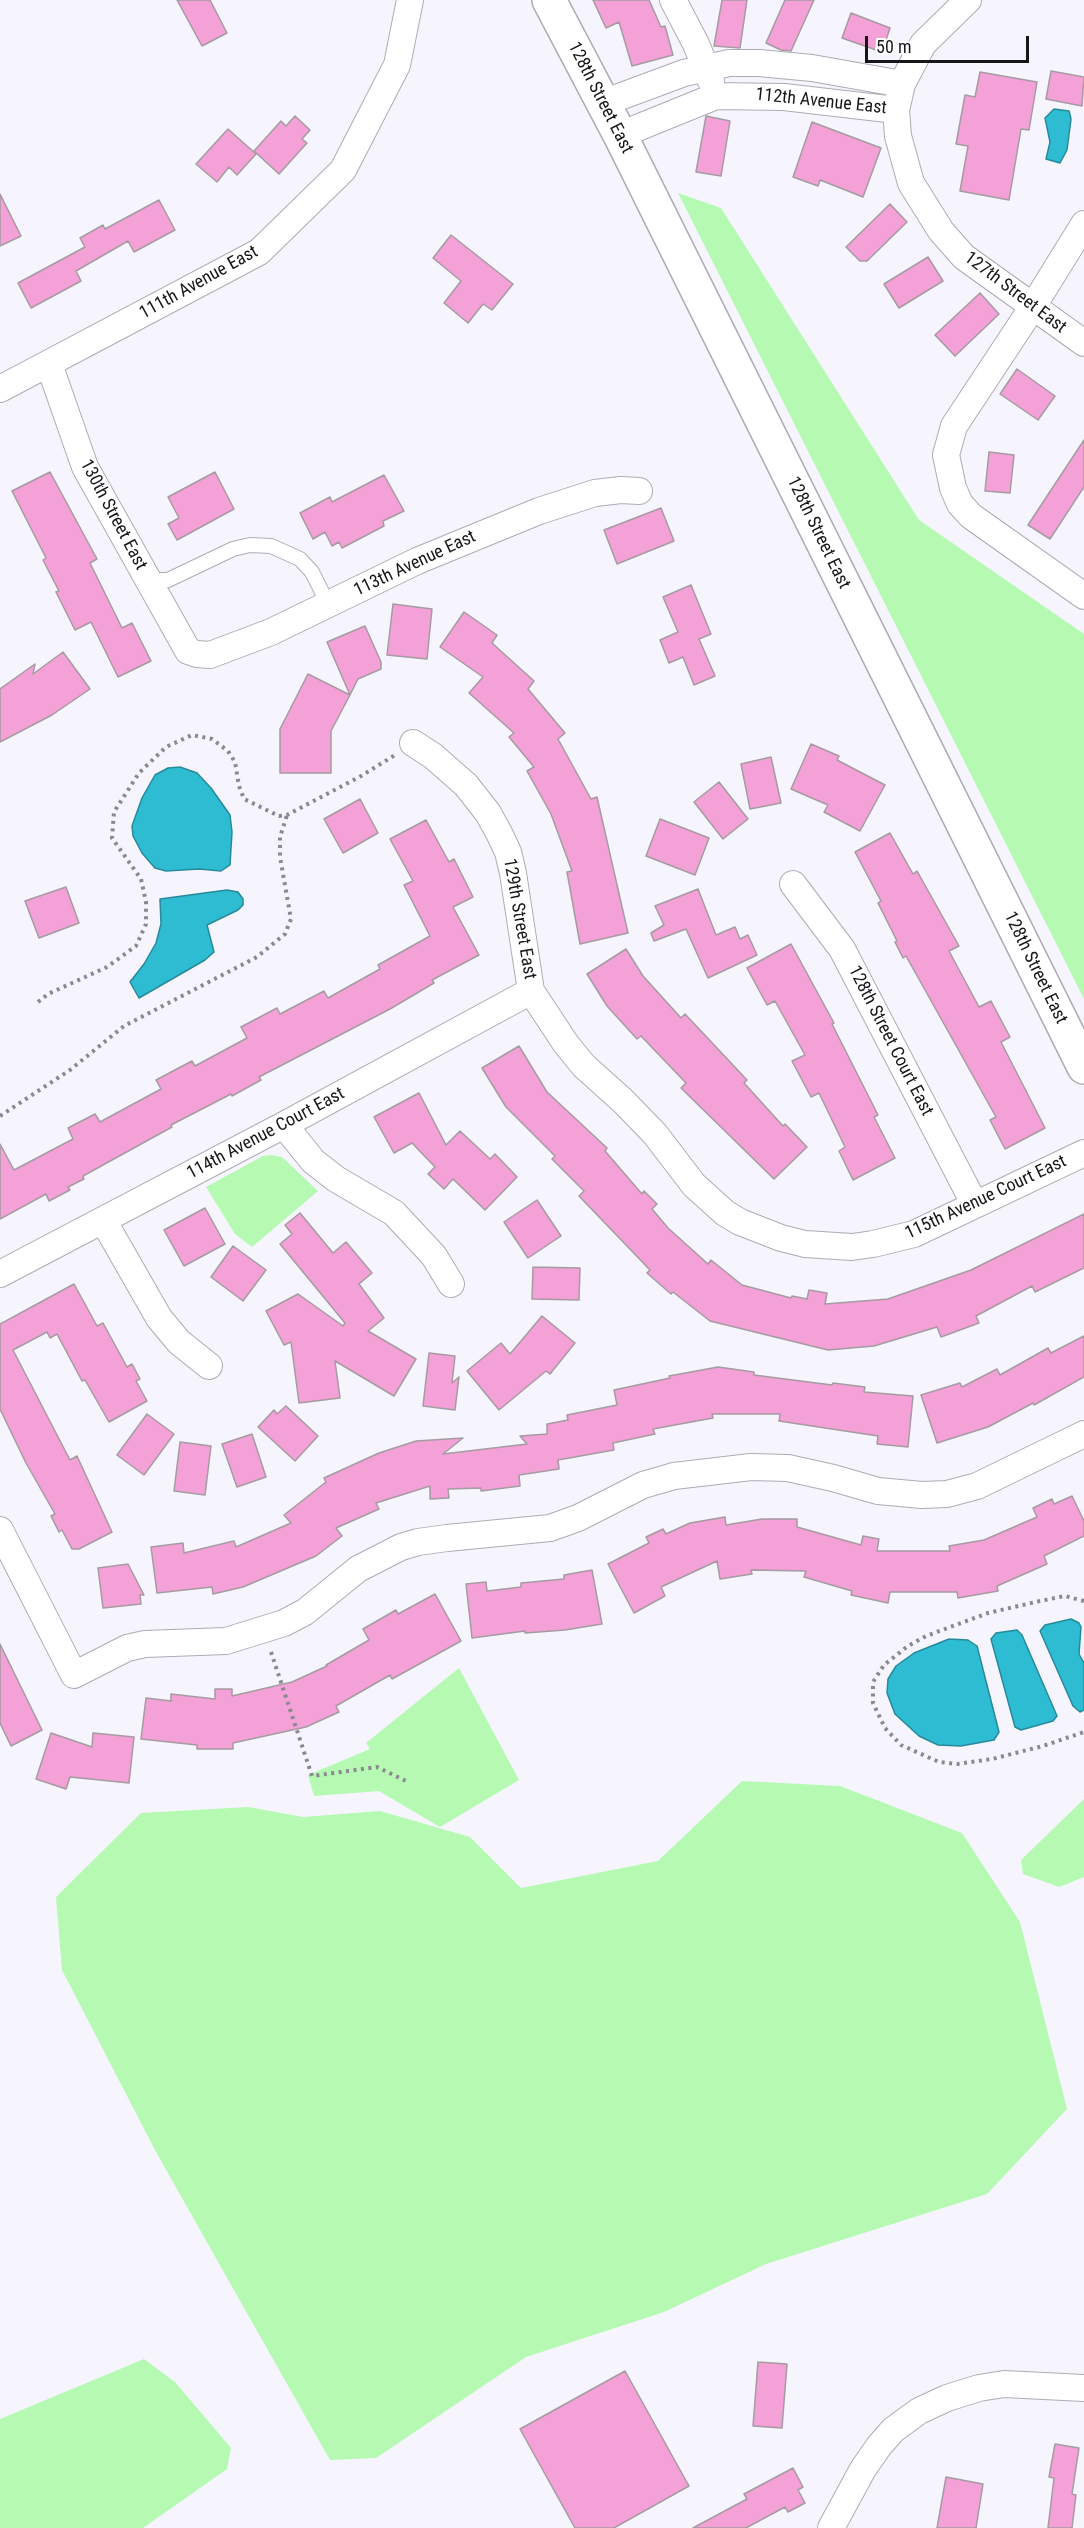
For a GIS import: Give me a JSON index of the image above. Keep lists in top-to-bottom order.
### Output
{
  "streets": {
    "street": [
      "128th Street East",
      "112th Avenue East",
      "111th Avenue East",
      "127th Street East",
      "130th Street East",
      "113th Avenue East",
      "129th Street East",
      "128th Street Court East",
      "114th Avenue Court East",
      "115th Avenue Court East"
    ]
  },
  "crossings": [
    ["128th Street East", "112th Avenue East"],
    ["112th Avenue East", "127th Street East"],
    ["111th Avenue East", "130th Street East"],
    ["130th Street East", "113th Avenue East"],
    ["129th Street East", "114th Avenue Court East"],
    ["129th Street East", "115th Avenue Court East"],
    ["128th Street Court East", "115th Avenue Court East"]
  ],
  "scale_bar": "50 m"
}
